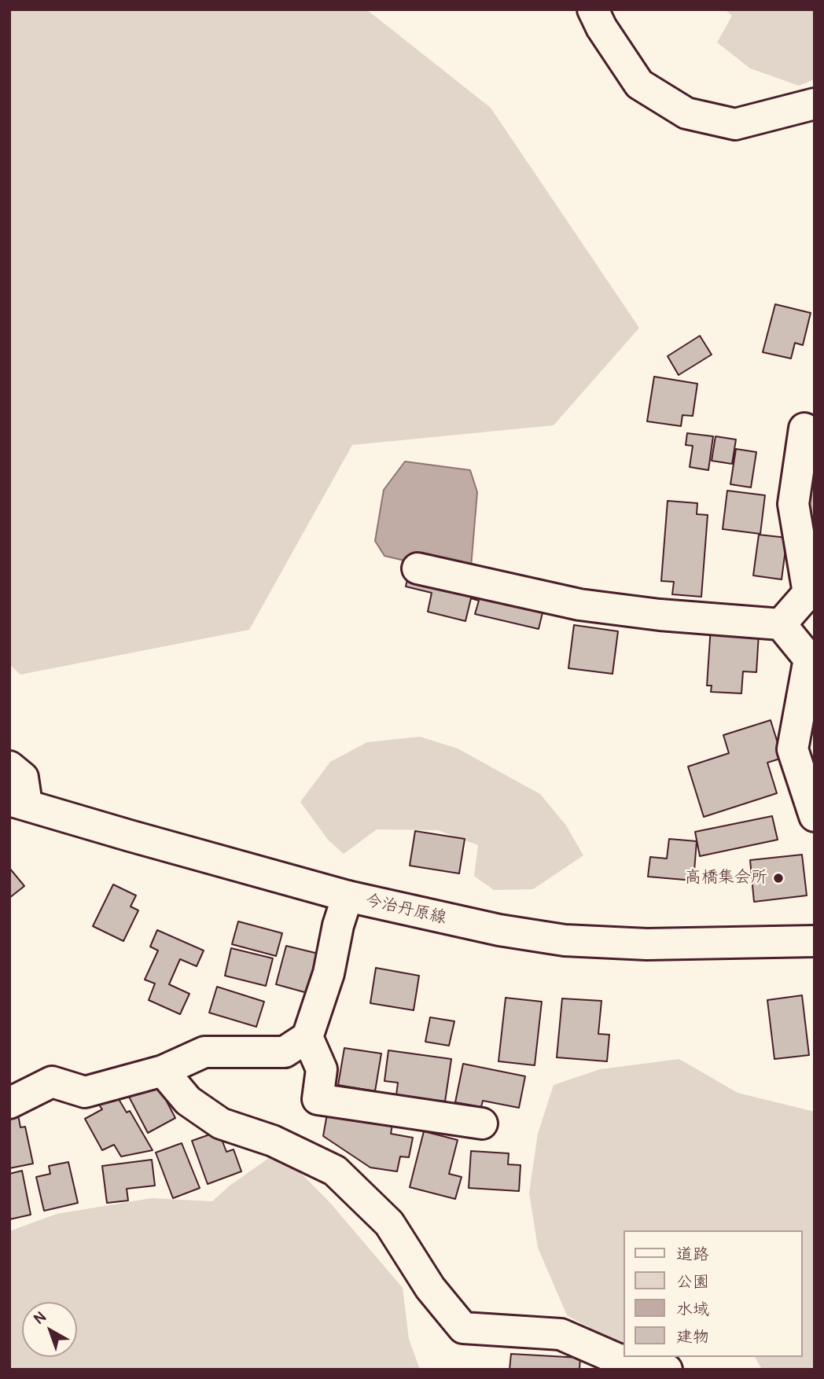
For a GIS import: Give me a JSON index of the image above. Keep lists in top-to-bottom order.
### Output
{
  "streets": {
    "street": ["今治丹原線"]
  },
  "places": ["高橋集会所"],
  "legend": [
    "道路",
    "公園",
    "水域",
    "建物"
  ],
  "north": "top left"
}
